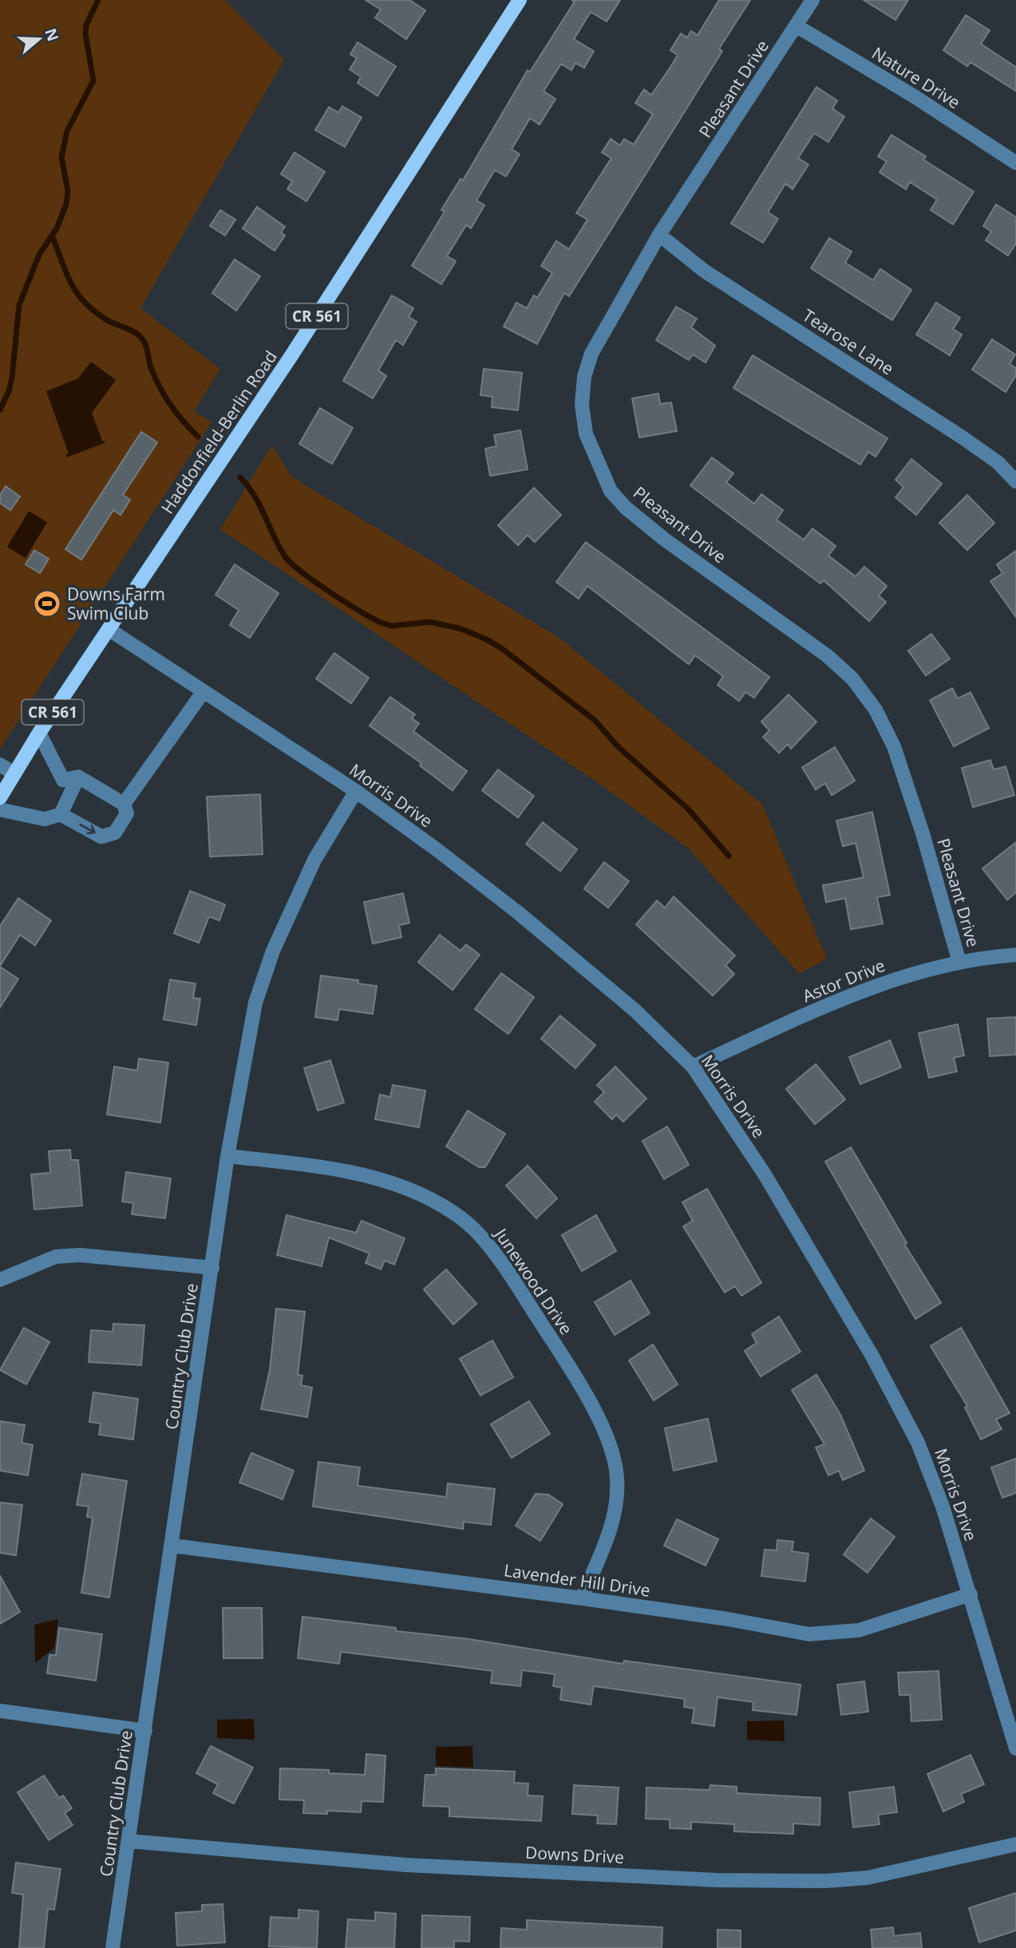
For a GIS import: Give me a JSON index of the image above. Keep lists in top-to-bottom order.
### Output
{
  "streets": {
    "main road": ["CR 561", "Haddonfield-Berlin Road"],
    "street": [
      "Nature Drive",
      "Pleasant Drive",
      "Tearose Lane",
      "Morris Drive",
      "Astor Drive",
      "Junewood Drive",
      "Country Club Drive",
      "Lavender Hill Drive",
      "Downs Drive"
    ]
  },
  "crossings": [
    ["Nature Drive", "Pleasant Drive"],
    ["Pleasant Drive", "Tearose Lane"],
    ["Pleasant Drive", "Astor Drive"],
    ["Haddonfield-Berlin Road", "Morris Drive"],
    ["Morris Drive", "Astor Drive"],
    ["Morris Drive", "Country Club Drive"],
    ["Morris Drive", "Lavender Hill Drive"],
    ["Junewood Drive", "Country Club Drive"],
    ["Junewood Drive", "Lavender Hill Drive"],
    ["Country Club Drive", "Lavender Hill Drive"],
    ["Country Club Drive", "Downs Drive"]
  ],
  "places": {
    "sports": ["Downs Farm Swim Club"]
  },
  "north": "right"
}
